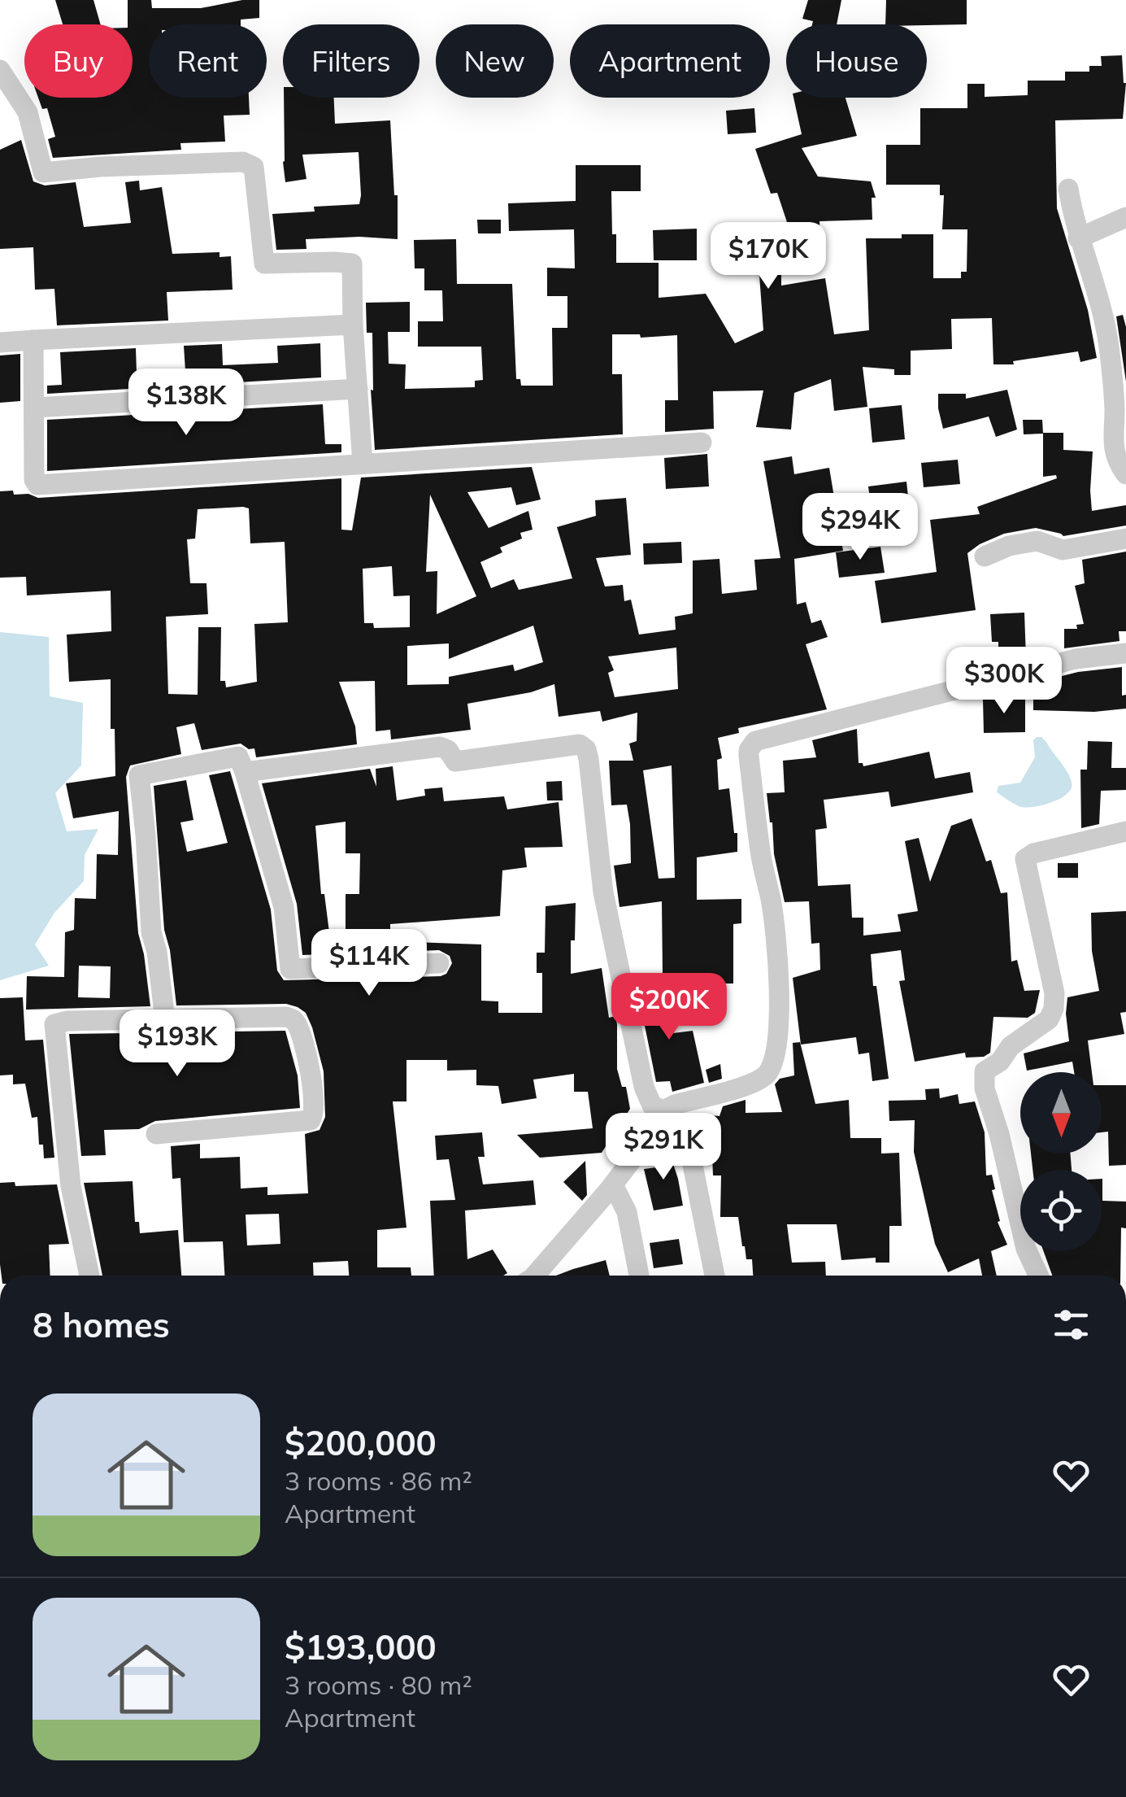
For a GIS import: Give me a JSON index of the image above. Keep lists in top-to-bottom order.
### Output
{
  "north": "bottom",
  "page": {
    "chip": [
      "Buy",
      "Rent",
      "Filters",
      "New",
      "Apartment",
      "House"
    ],
    "price": [
      "$170K",
      "$138K",
      "$294K",
      "$300K",
      "$114K",
      "$200K",
      "$193K",
      "$291K"
    ],
    "heading": "8 homes",
    "list": [
      {
        "name": "$200,000",
        "note": "3 rooms · 86 m² · Apartment"
      },
      {
        "name": "$193,000",
        "note": "3 rooms · 80 m² · Apartment"
      }
    ]
  }
}
